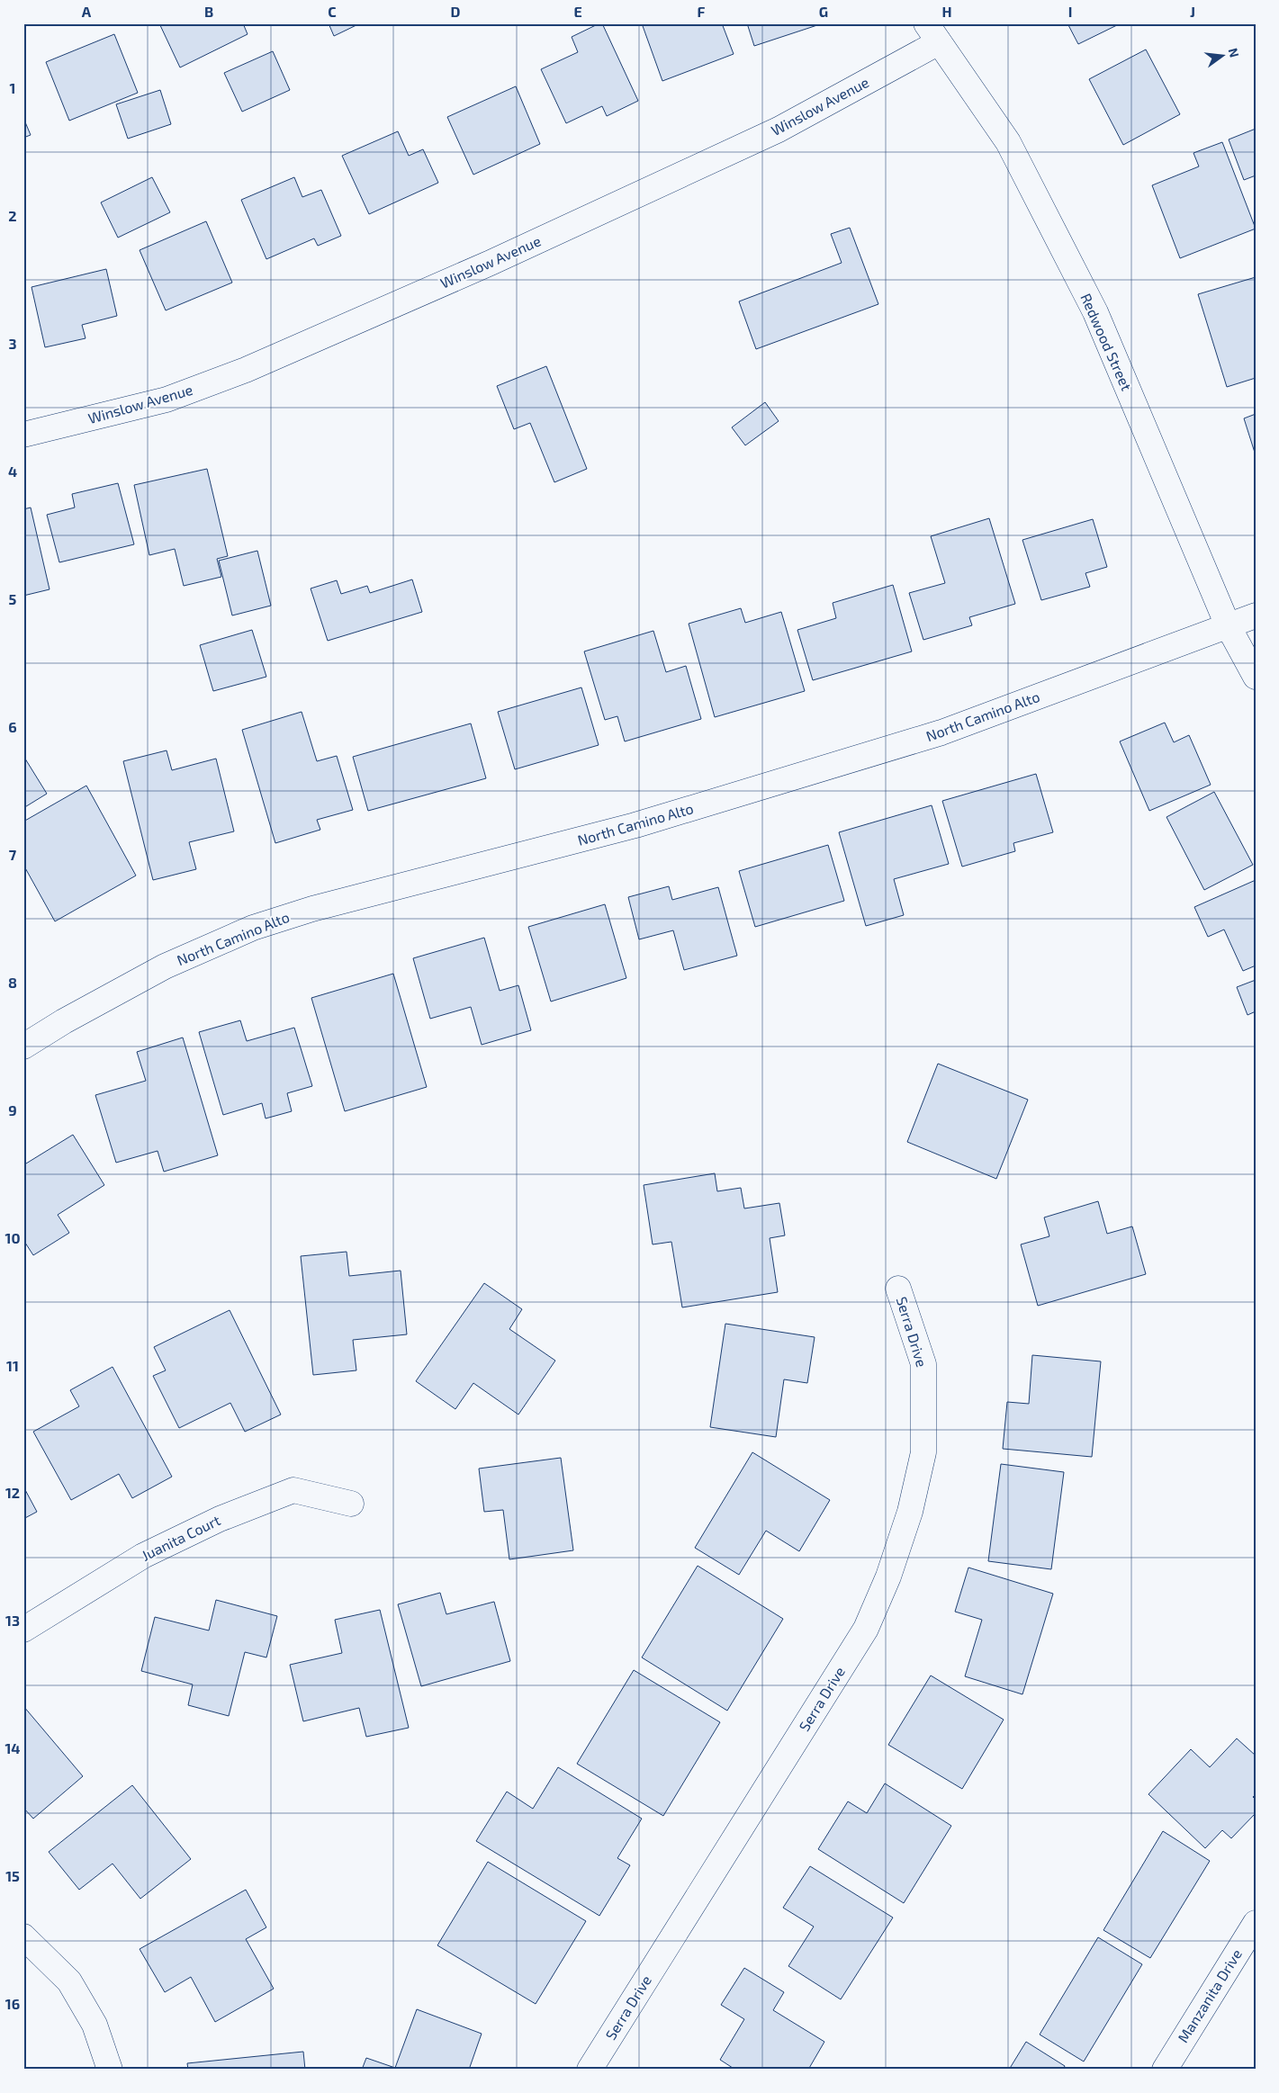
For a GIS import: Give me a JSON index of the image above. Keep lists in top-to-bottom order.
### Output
{
  "streets": {
    "street": [
      "Winslow Avenue",
      "Redwood Street",
      "North Camino Alto",
      "Serra Drive",
      "Juanita Court",
      "Manzanita Drive"
    ]
  },
  "crossings": [
    ["Winslow Avenue", "Redwood Street"],
    ["Redwood Street", "North Camino Alto"]
  ],
  "north": "right",
  "grid": {
    "columns": [
      "A",
      "B",
      "C",
      "D",
      "E",
      "F",
      "G",
      "H",
      "I",
      "J"
    ],
    "rows": [
      "1",
      "2",
      "3",
      "4",
      "5",
      "6",
      "7",
      "8",
      "9",
      "10",
      "11",
      "12",
      "13",
      "14",
      "15",
      "16"
    ]
  }
}
